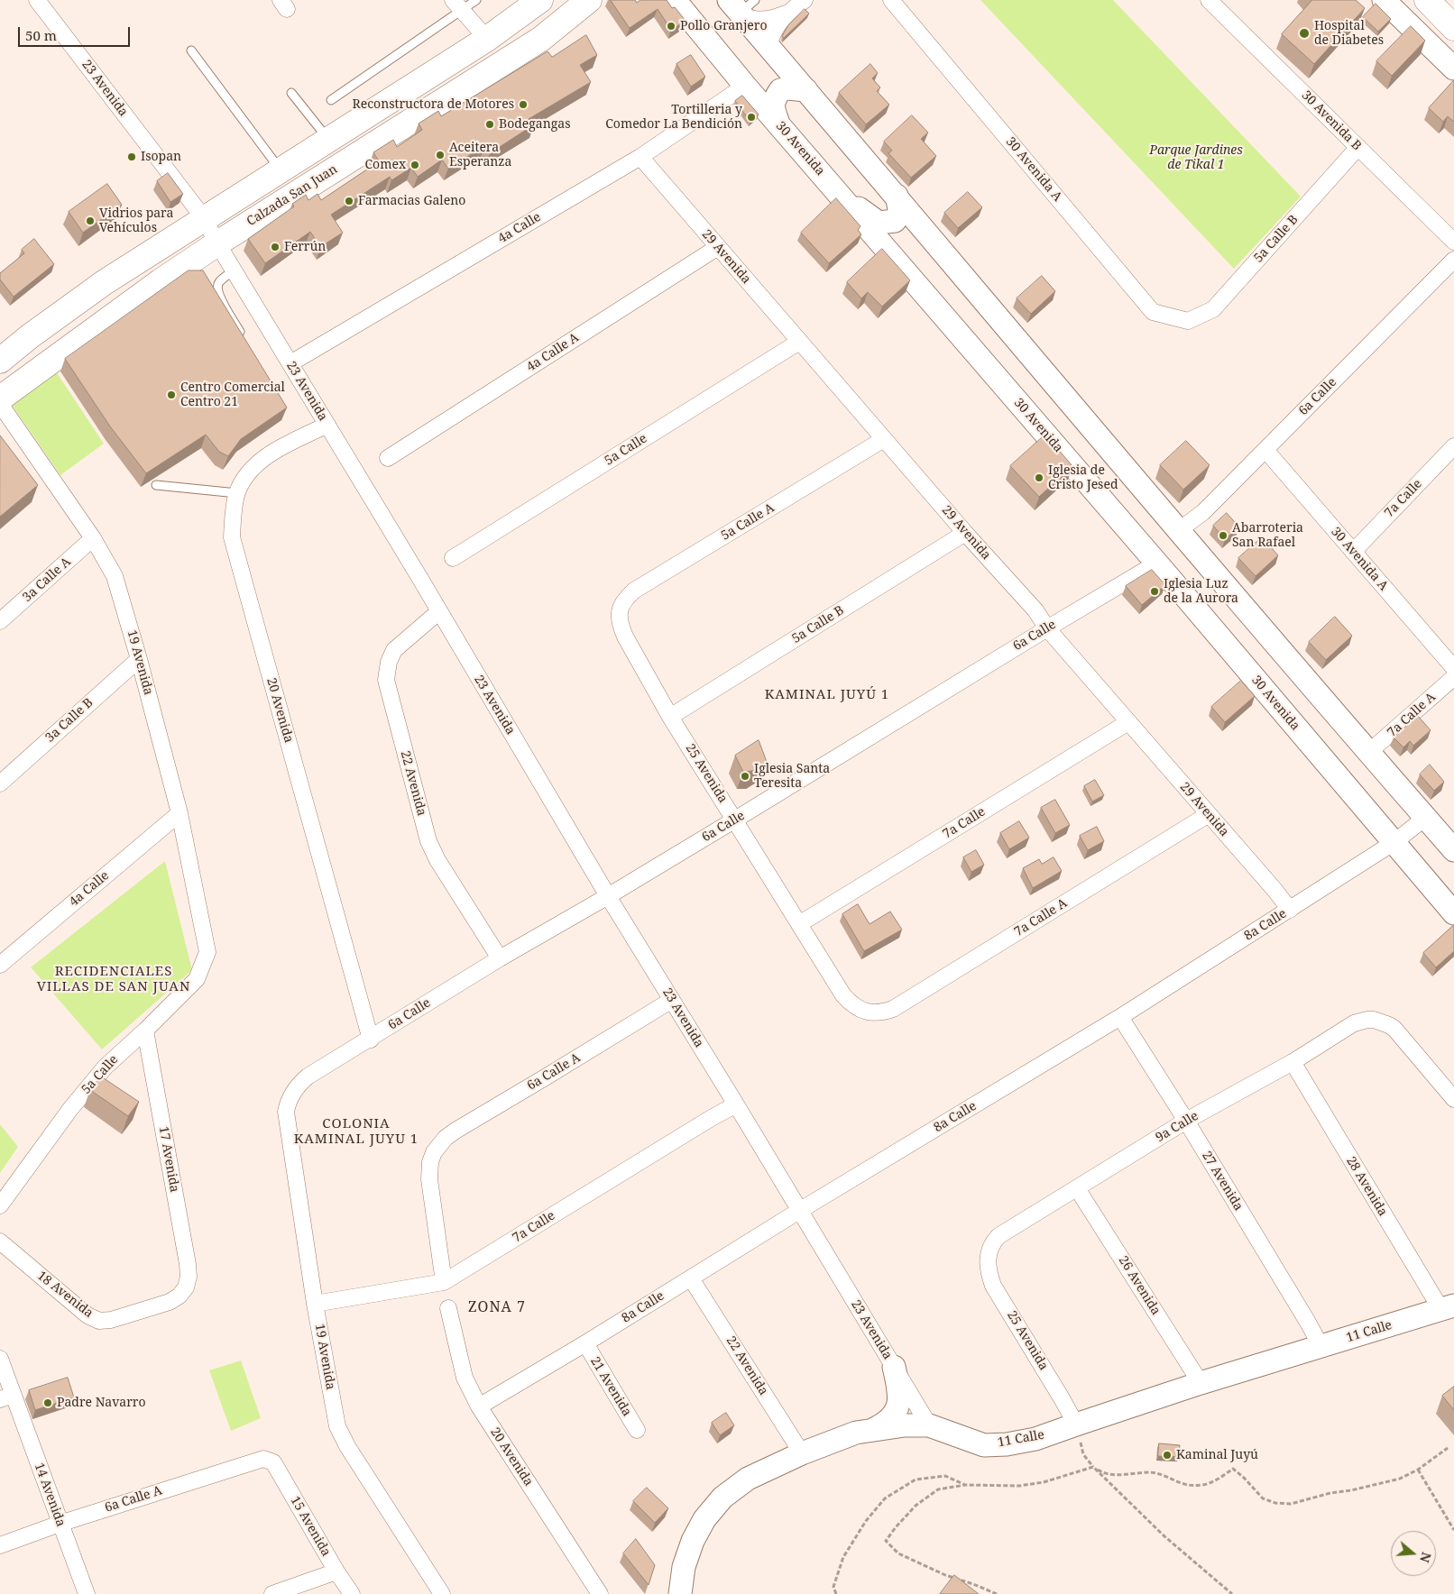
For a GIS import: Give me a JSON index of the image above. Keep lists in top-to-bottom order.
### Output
{
  "streets": {
    "main road": ["Calzada San Juan"],
    "street": [
      "23 Avenida",
      "30 Avenida B",
      "30 Avenida",
      "30 Avenida A",
      "4a Calle",
      "5a Calle B",
      "29 Avenida",
      "4a Calle A",
      "6a Calle",
      "5a Calle",
      "7a Calle",
      "5a Calle A",
      "3a Calle A",
      "19 Avenida",
      "20 Avenida",
      "7a Calle A",
      "3a Calle B",
      "25 Avenida",
      "22 Avenida",
      "8a Calle",
      "6a Calle A",
      "9a Calle",
      "17 Avenida",
      "27 Avenida",
      "28 Avenida",
      "26 Avenida",
      "18 Avenida",
      "11 Calle",
      "21 Avenida",
      "14 Avenida",
      "15 Avenida"
    ]
  },
  "crossings": [
    ["23 Avenida", "Calzada San Juan"],
    ["23 Avenida", "4a Calle"],
    ["23 Avenida", "6a Calle"],
    ["23 Avenida", "7a Calle"],
    ["23 Avenida", "20 Avenida"],
    ["23 Avenida", "22 Avenida"],
    ["23 Avenida", "8a Calle"],
    ["23 Avenida", "6a Calle A"],
    ["23 Avenida", "11 Calle"],
    ["30 Avenida B", "5a Calle B"],
    ["30 Avenida", "4a Calle"],
    ["30 Avenida", "6a Calle"],
    ["30 Avenida", "8a Calle"],
    ["30 Avenida A", "5a Calle B"],
    ["30 Avenida A", "6a Calle"],
    ["30 Avenida A", "7a Calle"],
    ["4a Calle", "29 Avenida"],
    ["4a Calle", "19 Avenida"],
    ["5a Calle B", "29 Avenida"],
    ["5a Calle B", "25 Avenida"],
    ["29 Avenida", "4a Calle A"],
    ["29 Avenida", "6a Calle"],
    ["29 Avenida", "5a Calle"],
    ["29 Avenida", "7a Calle"],
    ["29 Avenida", "5a Calle A"],
    ["29 Avenida", "7a Calle A"],
    ["29 Avenida", "8a Calle"],
    ["6a Calle", "19 Avenida"],
    ["6a Calle", "20 Avenida"],
    ["6a Calle", "25 Avenida"],
    ["6a Calle", "22 Avenida"],
    ["5a Calle", "19 Avenida"],
    ["5a Calle", "17 Avenida"],
    ["7a Calle", "19 Avenida"],
    ["7a Calle", "25 Avenida"],
    ["7a Calle", "6a Calle A"],
    ["5a Calle A", "25 Avenida"],
    ["3a Calle A", "19 Avenida"],
    ["19 Avenida", "3a Calle B"],
    ["20 Avenida", "8a Calle"],
    ["7a Calle A", "25 Avenida"],
    ["25 Avenida", "9a Calle"],
    ["25 Avenida", "11 Calle"],
    ["22 Avenida", "8a Calle"],
    ["22 Avenida", "11 Calle"],
    ["8a Calle", "27 Avenida"],
    ["8a Calle", "21 Avenida"],
    ["6a Calle A", "14 Avenida"],
    ["6a Calle A", "15 Avenida"],
    ["9a Calle", "27 Avenida"],
    ["9a Calle", "28 Avenida"],
    ["9a Calle", "26 Avenida"],
    ["17 Avenida", "18 Avenida"],
    ["27 Avenida", "11 Calle"],
    ["28 Avenida", "11 Calle"],
    ["26 Avenida", "11 Calle"]
  ],
  "districts": [
    "KAMINAL JUYÚ 1",
    "RECIDENCIALES VILLAS DE SAN JUAN",
    "COLONIA KAMINAL JUYU 1",
    "ZONA 7"
  ],
  "parks": ["Parque Jardines de Tikal 1"],
  "places": [
    "Pollo Granjero",
    "Hospital de Diabetes",
    "Reconstructora de Motores",
    "Tortilleria y Comedor La Bendición",
    "Bodegangas",
    "Aceitera Esperanza",
    "Isopan",
    "Comex",
    "Farmacias Galeno",
    "Vidrios para Vehículos",
    "Ferrún",
    "Centro Comercial Centro 21",
    "Iglesia de Cristo Jesed",
    "Abarroteria San Rafael",
    "Iglesia Luz de la Aurora",
    "Iglesia Santa Teresita",
    "Padre Navarro",
    "Kaminal Juyú"
  ],
  "scale_bar": "50 m",
  "north": "right"
}
